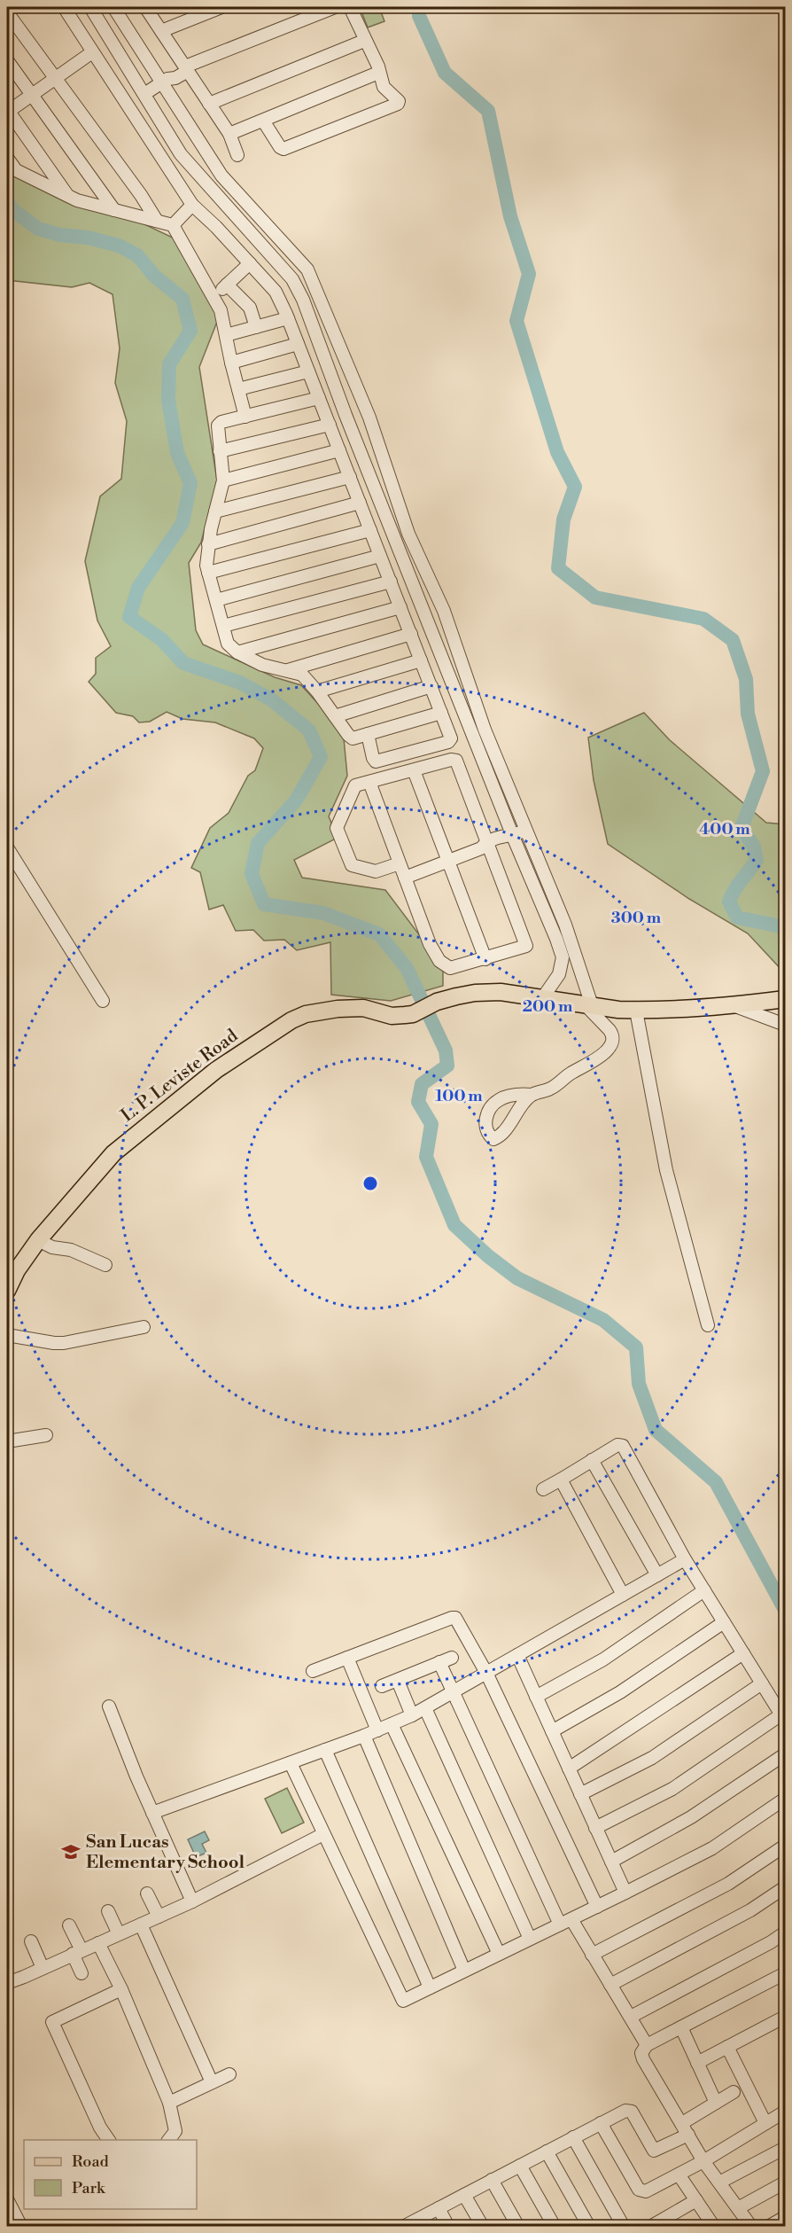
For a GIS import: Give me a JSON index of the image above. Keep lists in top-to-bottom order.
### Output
{
  "streets": {
    "main road": ["L. P. Leviste Road"]
  },
  "places": {
    "school or university": ["San Lucas Elementary School"]
  },
  "legend": ["Road", "Park"],
  "rings": [
    "400 m",
    "300 m",
    "200 m",
    "100 m"
  ]
}
